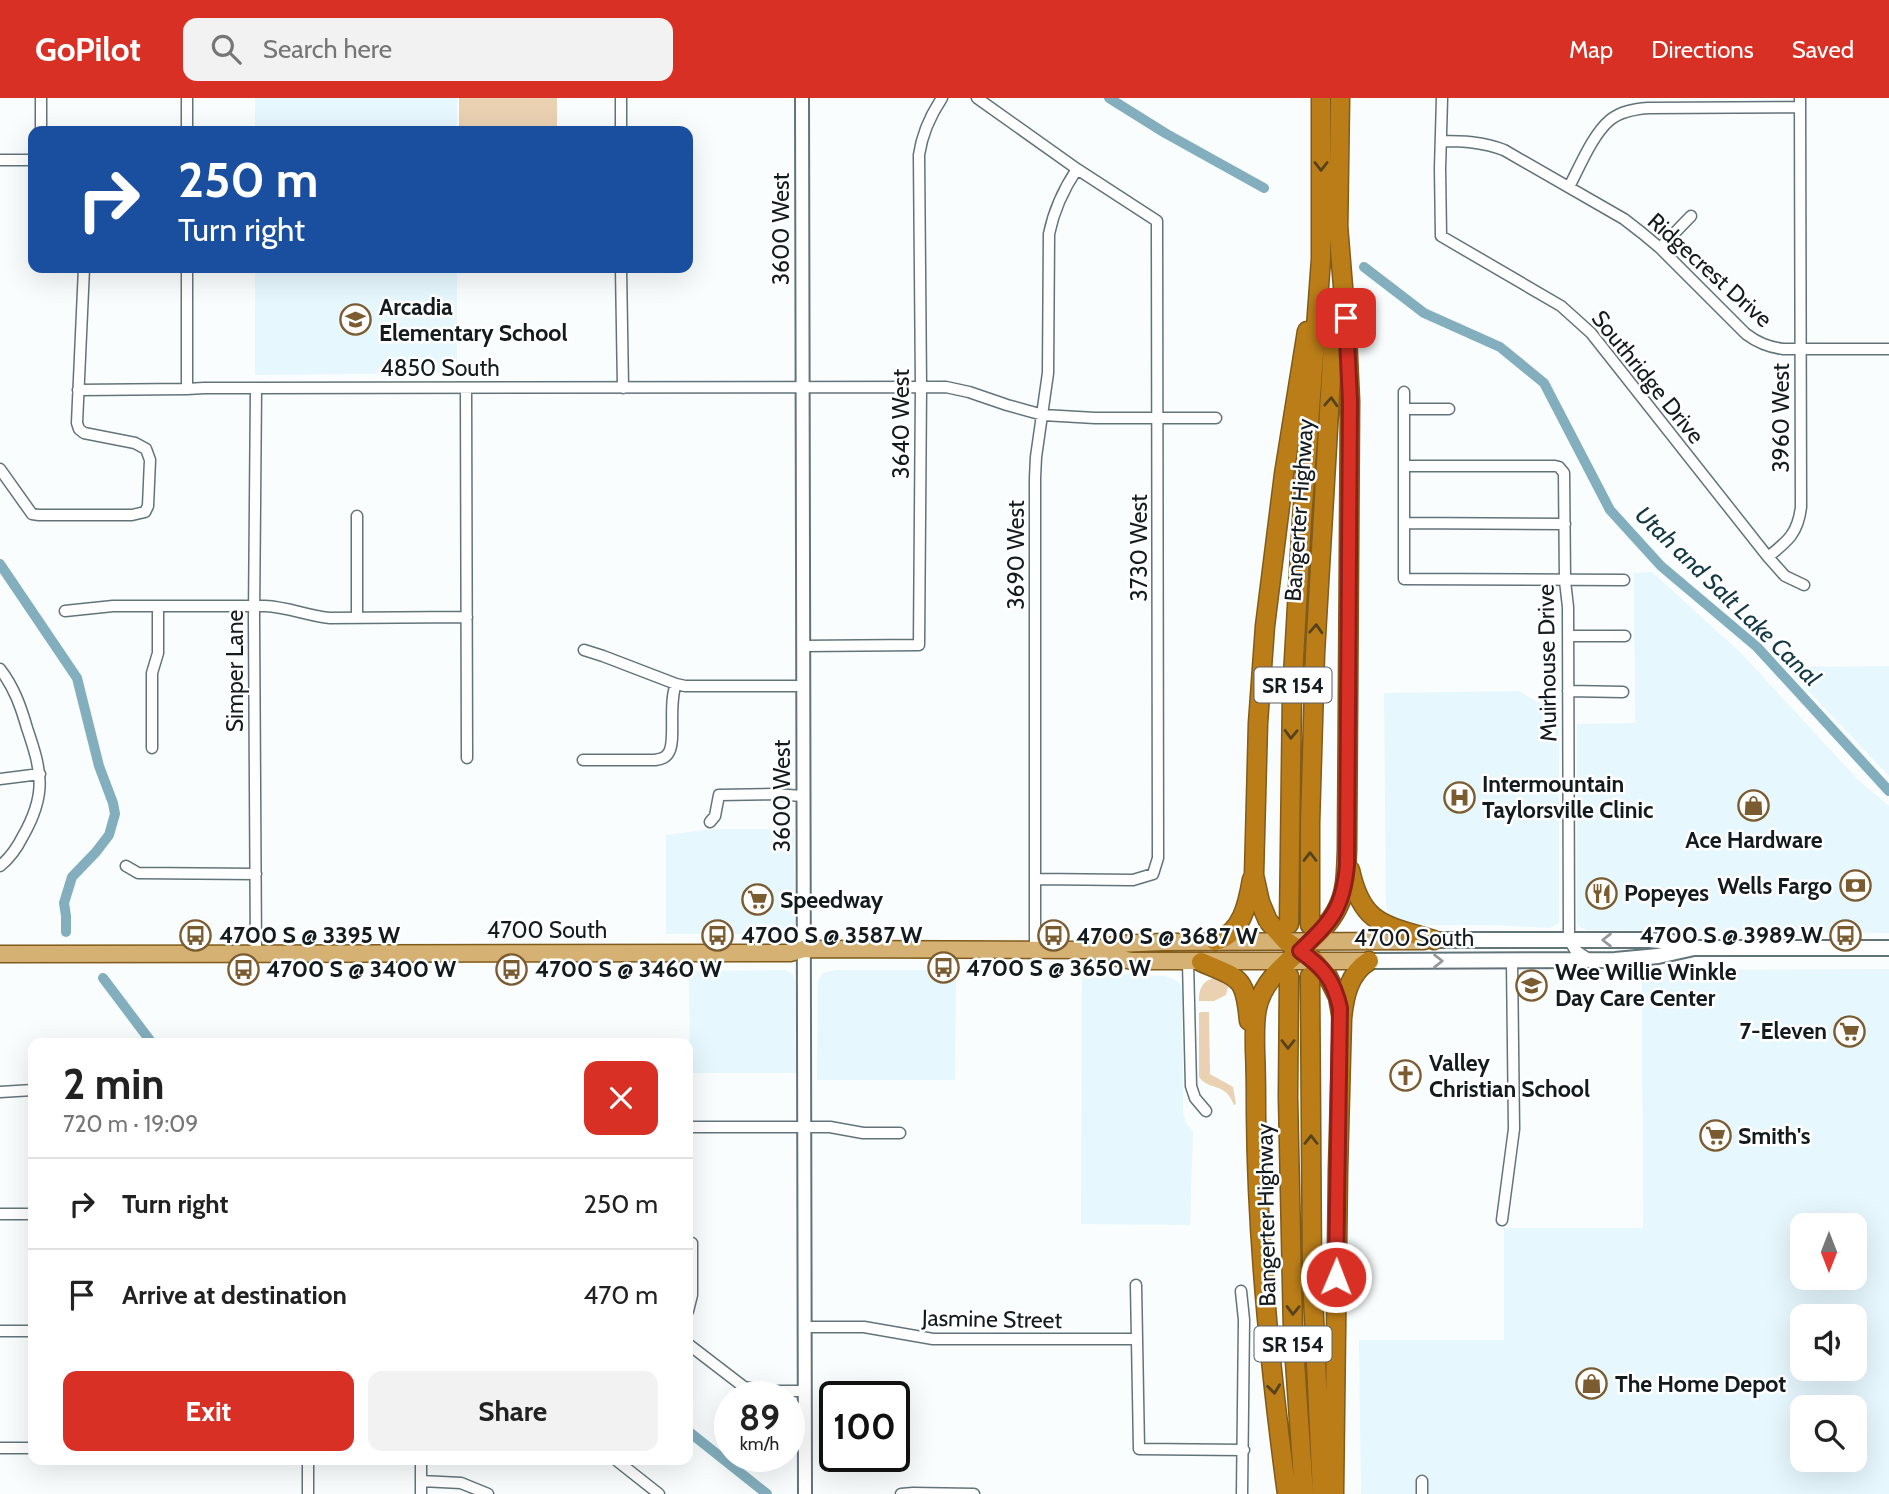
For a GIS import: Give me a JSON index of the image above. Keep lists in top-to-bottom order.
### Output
{
  "streets": {
    "highway": ["Bangerter Highway", "SR 154"],
    "main road": ["4700 South"],
    "street": [
      "3600 West",
      "Ridgecrest Drive",
      "4850 South",
      "Southridge Drive",
      "3960 West",
      "3640 West",
      "3730 West",
      "3690 West",
      "Muirhouse Drive",
      "Simper Lane",
      "Jasmine Street"
    ]
  },
  "crossings": [
    ["3600 West", "4850 South"],
    ["3600 West", "3640 West"],
    ["3600 West", "4700 South"],
    ["3600 West", "Jasmine Street"],
    ["Ridgecrest Drive", "Southridge Drive"],
    ["Ridgecrest Drive", "3960 West"],
    ["4850 South", "3640 West"],
    ["4850 South", "3730 West"],
    ["4850 South", "3690 West"],
    ["4850 South", "Simper Lane"],
    ["Southridge Drive", "3960 West"],
    ["Bangerter Highway", "4700 South"],
    ["3730 West", "3690 West"],
    ["3690 West", "4700 South"],
    ["Muirhouse Drive", "4700 South"],
    ["Simper Lane", "4700 South"]
  ],
  "water": ["Utah and Salt Lake Canal"],
  "places": {
    "school or university": ["Arcadia Elementary School", "Wee Willie Winkle Day Care Center"],
    "hospital": ["Intermountain Taylorsville Clinic"],
    "shop": ["Ace Hardware", "The Home Depot"],
    "bank": ["Wells Fargo"],
    "restaurant": ["Popeyes"],
    "supermarket": ["Speedway", "7-Eleven", "Smith's"],
    "bus stop": [
      "4700 S @ 3395 W",
      "4700 S @ 3587 W",
      "4700 S @ 3989 W",
      "4700 S @ 3687 W",
      "4700 S @ 3650 W",
      "4700 S @ 3400 W",
      "4700 S @ 3460 W"
    ],
    "church": ["Valley Christian School"]
  },
  "north": "bottom",
  "page": {
    "header": "GoPilot",
    "search": "Search here",
    "nav": ["Map", "Directions", "Saved"],
    "turn": ["250 m", "Turn right"],
    "heading": ["2 min", "720 m · 19:09"],
    "list": [
      {
        "name": "Turn right",
        "value": "250 m"
      },
      {
        "name": "Arrive at destination",
        "value": "470 m"
      }
    ],
    "buttons": ["Exit", "Share"],
    "speed": "89 km/h",
    "limit": "100"
  }
}
